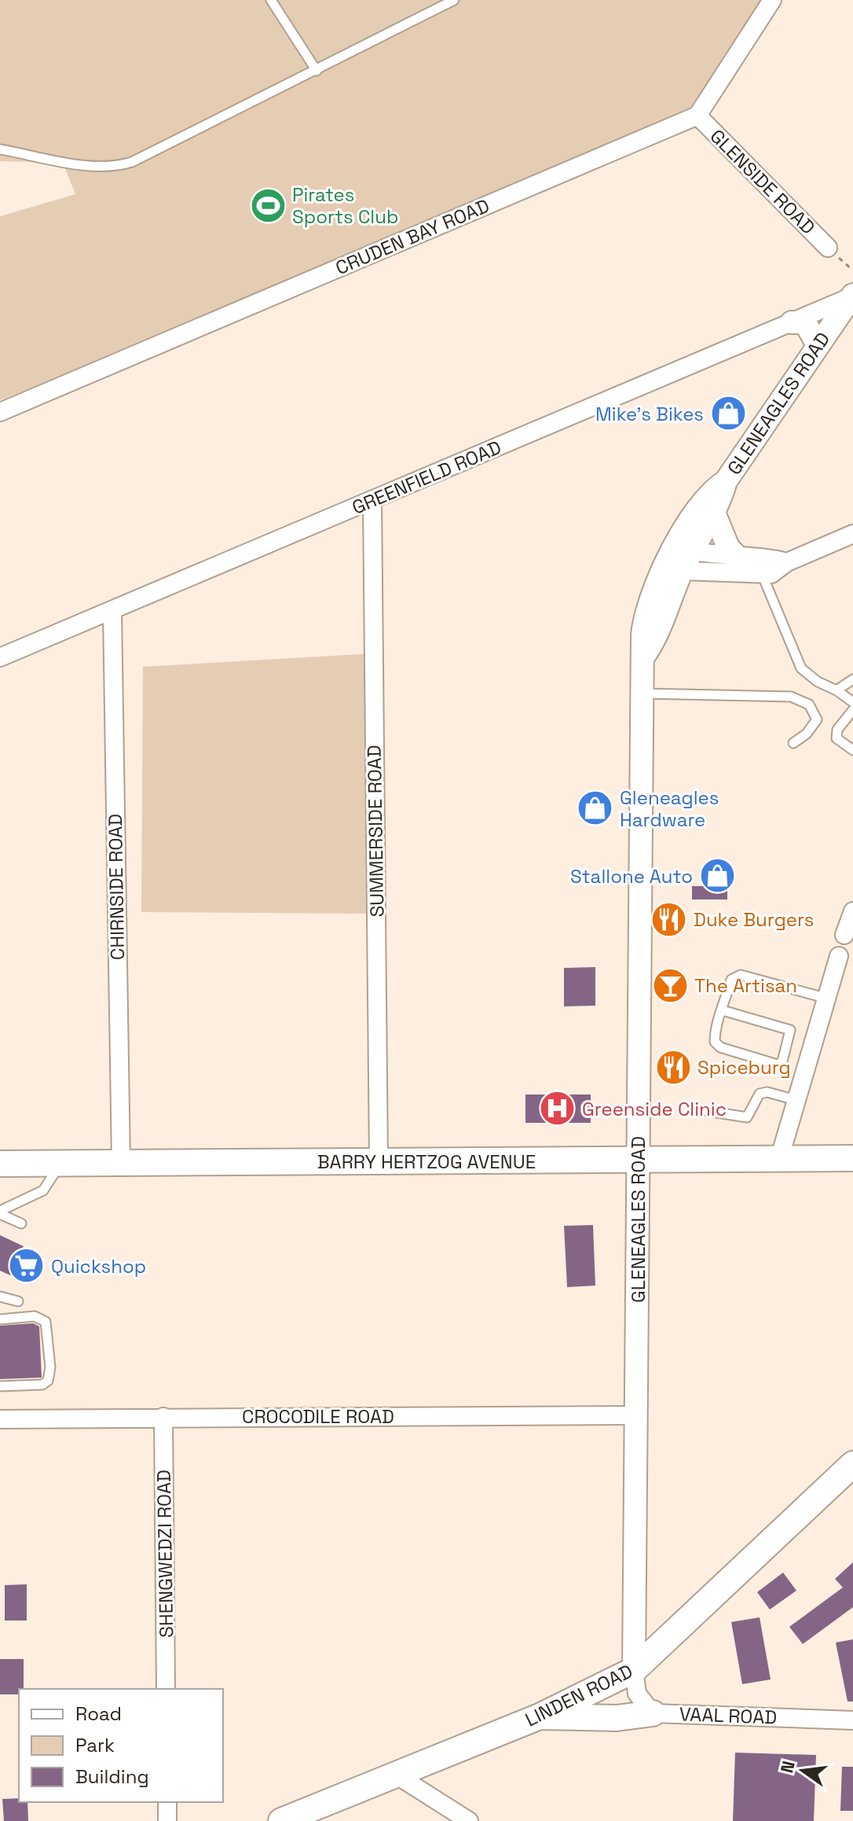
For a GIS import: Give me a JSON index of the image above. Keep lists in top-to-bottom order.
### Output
{
  "streets": {
    "main road": ["BARRY HERTZOG AVENUE", "LINDEN ROAD"],
    "street": [
      "GLENSIDE ROAD",
      "CRUDEN BAY ROAD",
      "GLENEAGLES ROAD",
      "GREENFIELD ROAD",
      "SUMMERSIDE ROAD",
      "CHIRNSIDE ROAD",
      "CROCODILE ROAD",
      "SHENGWEDZI ROAD",
      "VAAL ROAD"
    ]
  },
  "crossings": [
    ["GLENSIDE ROAD", "CRUDEN BAY ROAD"],
    ["GLENEAGLES ROAD", "GREENFIELD ROAD"],
    ["GLENEAGLES ROAD", "BARRY HERTZOG AVENUE"],
    ["GLENEAGLES ROAD", "CROCODILE ROAD"],
    ["GLENEAGLES ROAD", "LINDEN ROAD"],
    ["GLENEAGLES ROAD", "VAAL ROAD"],
    ["GREENFIELD ROAD", "SUMMERSIDE ROAD"],
    ["GREENFIELD ROAD", "CHIRNSIDE ROAD"],
    ["SUMMERSIDE ROAD", "BARRY HERTZOG AVENUE"],
    ["CHIRNSIDE ROAD", "BARRY HERTZOG AVENUE"],
    ["CROCODILE ROAD", "SHENGWEDZI ROAD"],
    ["LINDEN ROAD", "VAAL ROAD"]
  ],
  "places": {
    "sports": ["Pirates Sports Club"],
    "shop": ["Mike's Bikes", "Gleneagles Hardware", "Stallone Auto"],
    "restaurant": ["Duke Burgers", "Spiceburg"],
    "bar": ["The Artisan"],
    "hospital": ["Greenside Clinic"],
    "supermarket": ["Quickshop"]
  },
  "legend": ["Road", "Park", "Building"],
  "north": "left"
}
